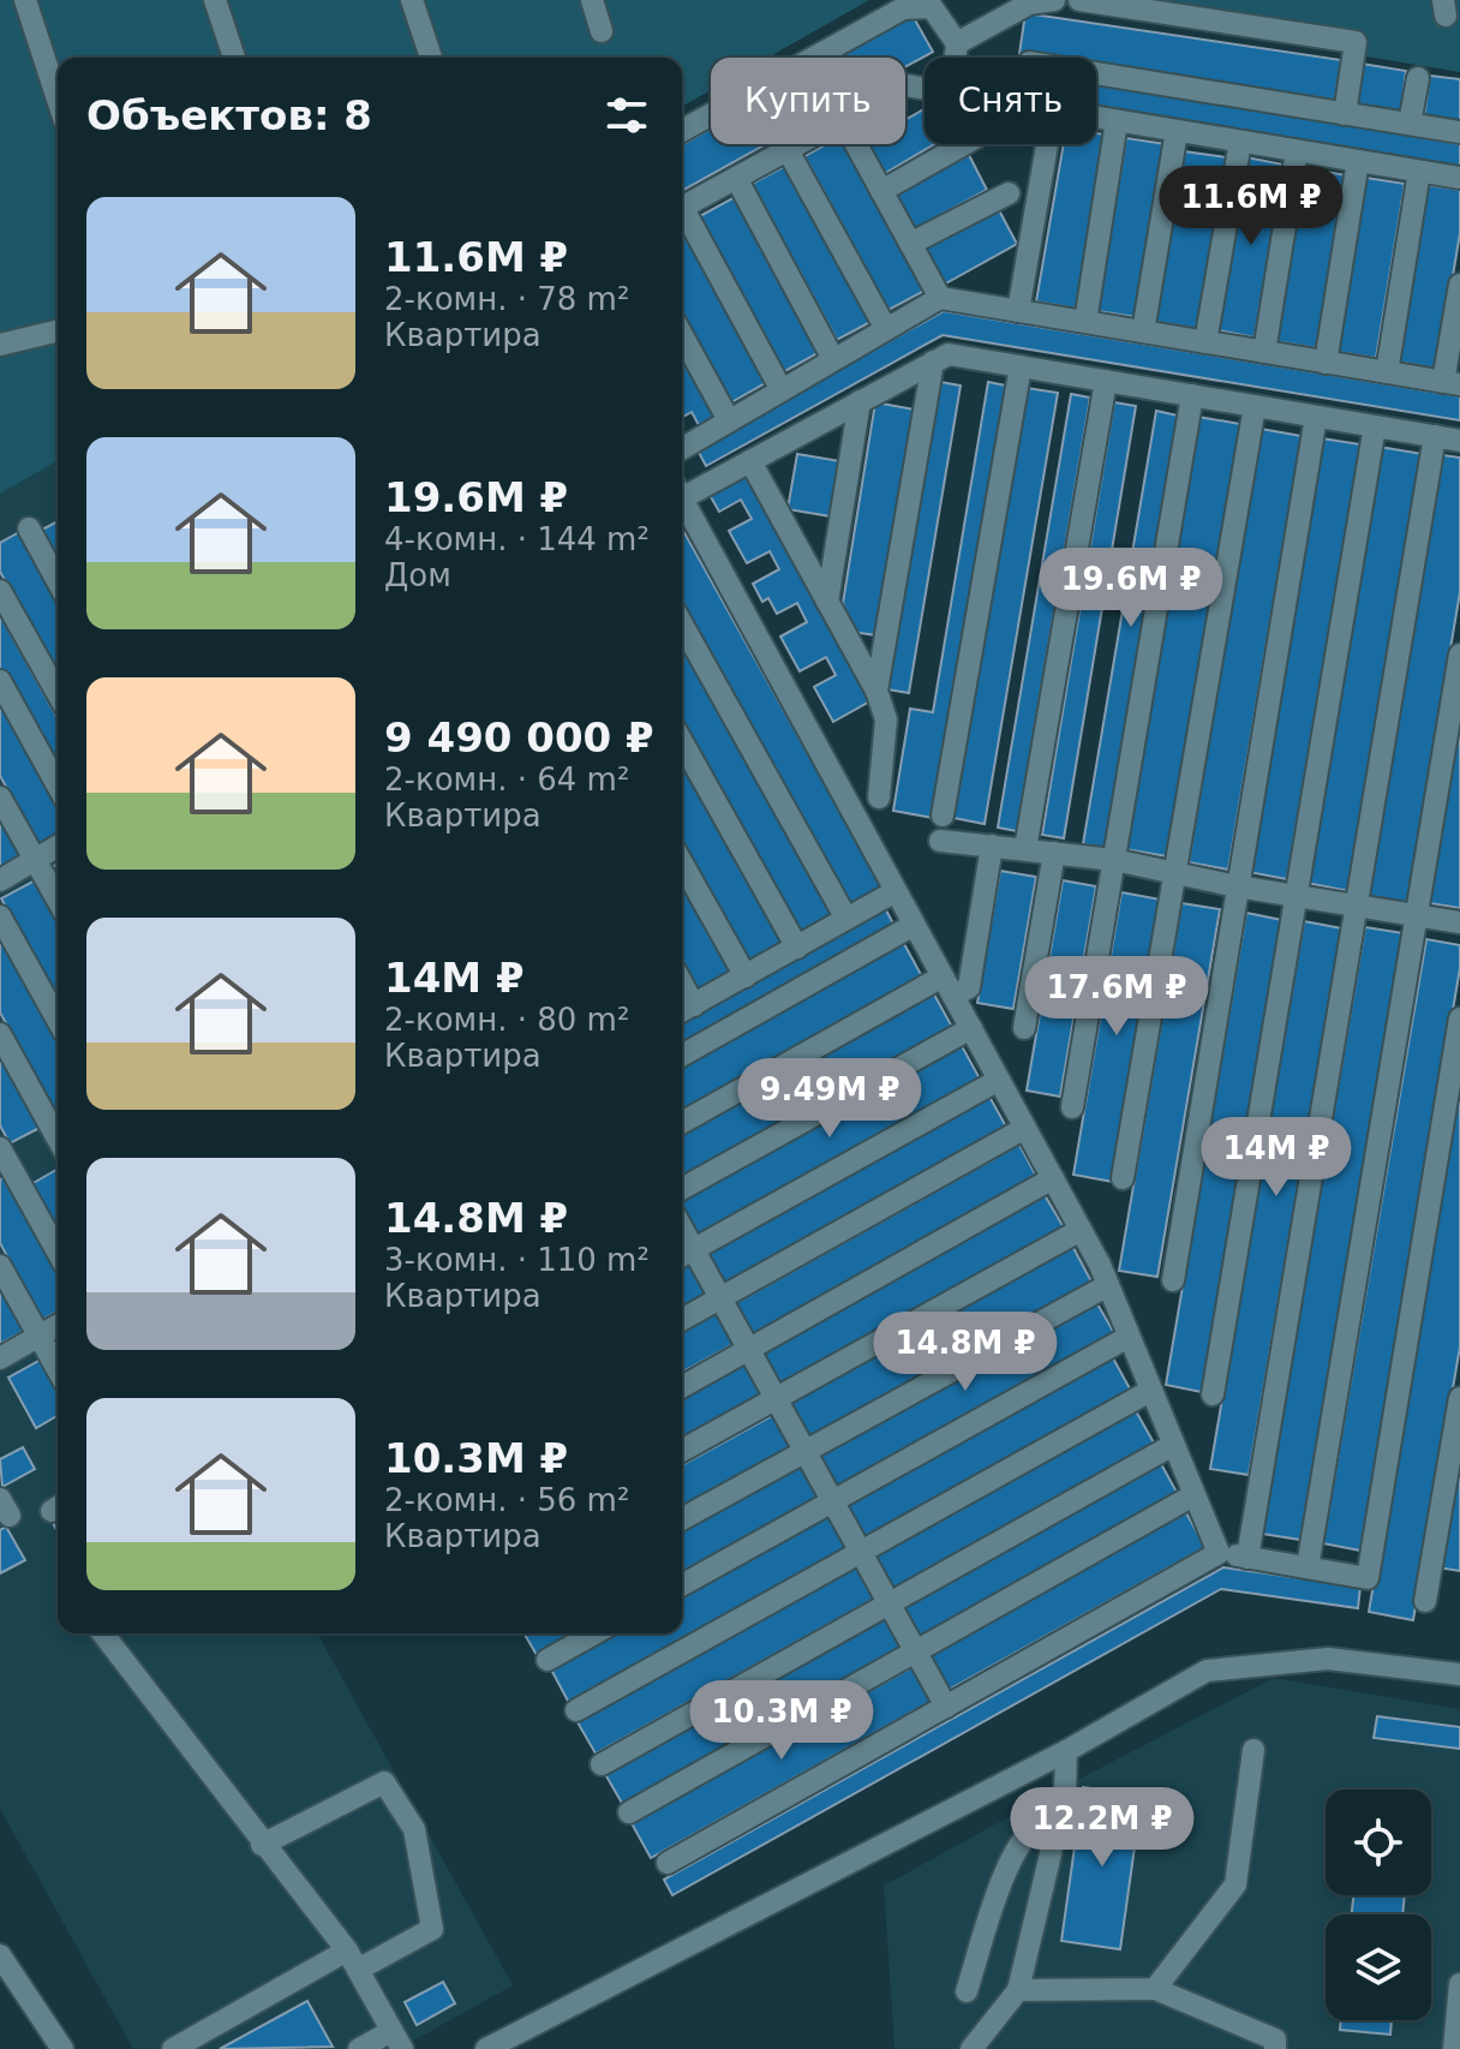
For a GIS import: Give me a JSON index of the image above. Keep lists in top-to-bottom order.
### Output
{
  "page": {
    "chip": ["Купить", "Снять"],
    "heading": "Объектов: 8",
    "price": [
      "11.6M ₽",
      "19.6M ₽",
      "17.6M ₽",
      "9.49M ₽",
      "14M ₽",
      "14.8M ₽",
      "10.3M ₽",
      "12.2M ₽"
    ],
    "list": [
      {
        "name": "11.6M ₽",
        "note": "2-комн. · 78 m² · Квартира"
      },
      {
        "name": "19.6M ₽",
        "note": "4-комн. · 144 m² · Дом"
      },
      {
        "name": "9 490 000 ₽",
        "note": "2-комн. · 64 m² · Квартира"
      },
      {
        "name": "14M ₽",
        "note": "2-комн. · 80 m² · Квартира"
      },
      {
        "name": "14.8M ₽",
        "note": "3-комн. · 110 m² · Квартира"
      },
      {
        "name": "10.3M ₽",
        "note": "2-комн. · 56 m² · Квартира"
      }
    ]
  }
}
